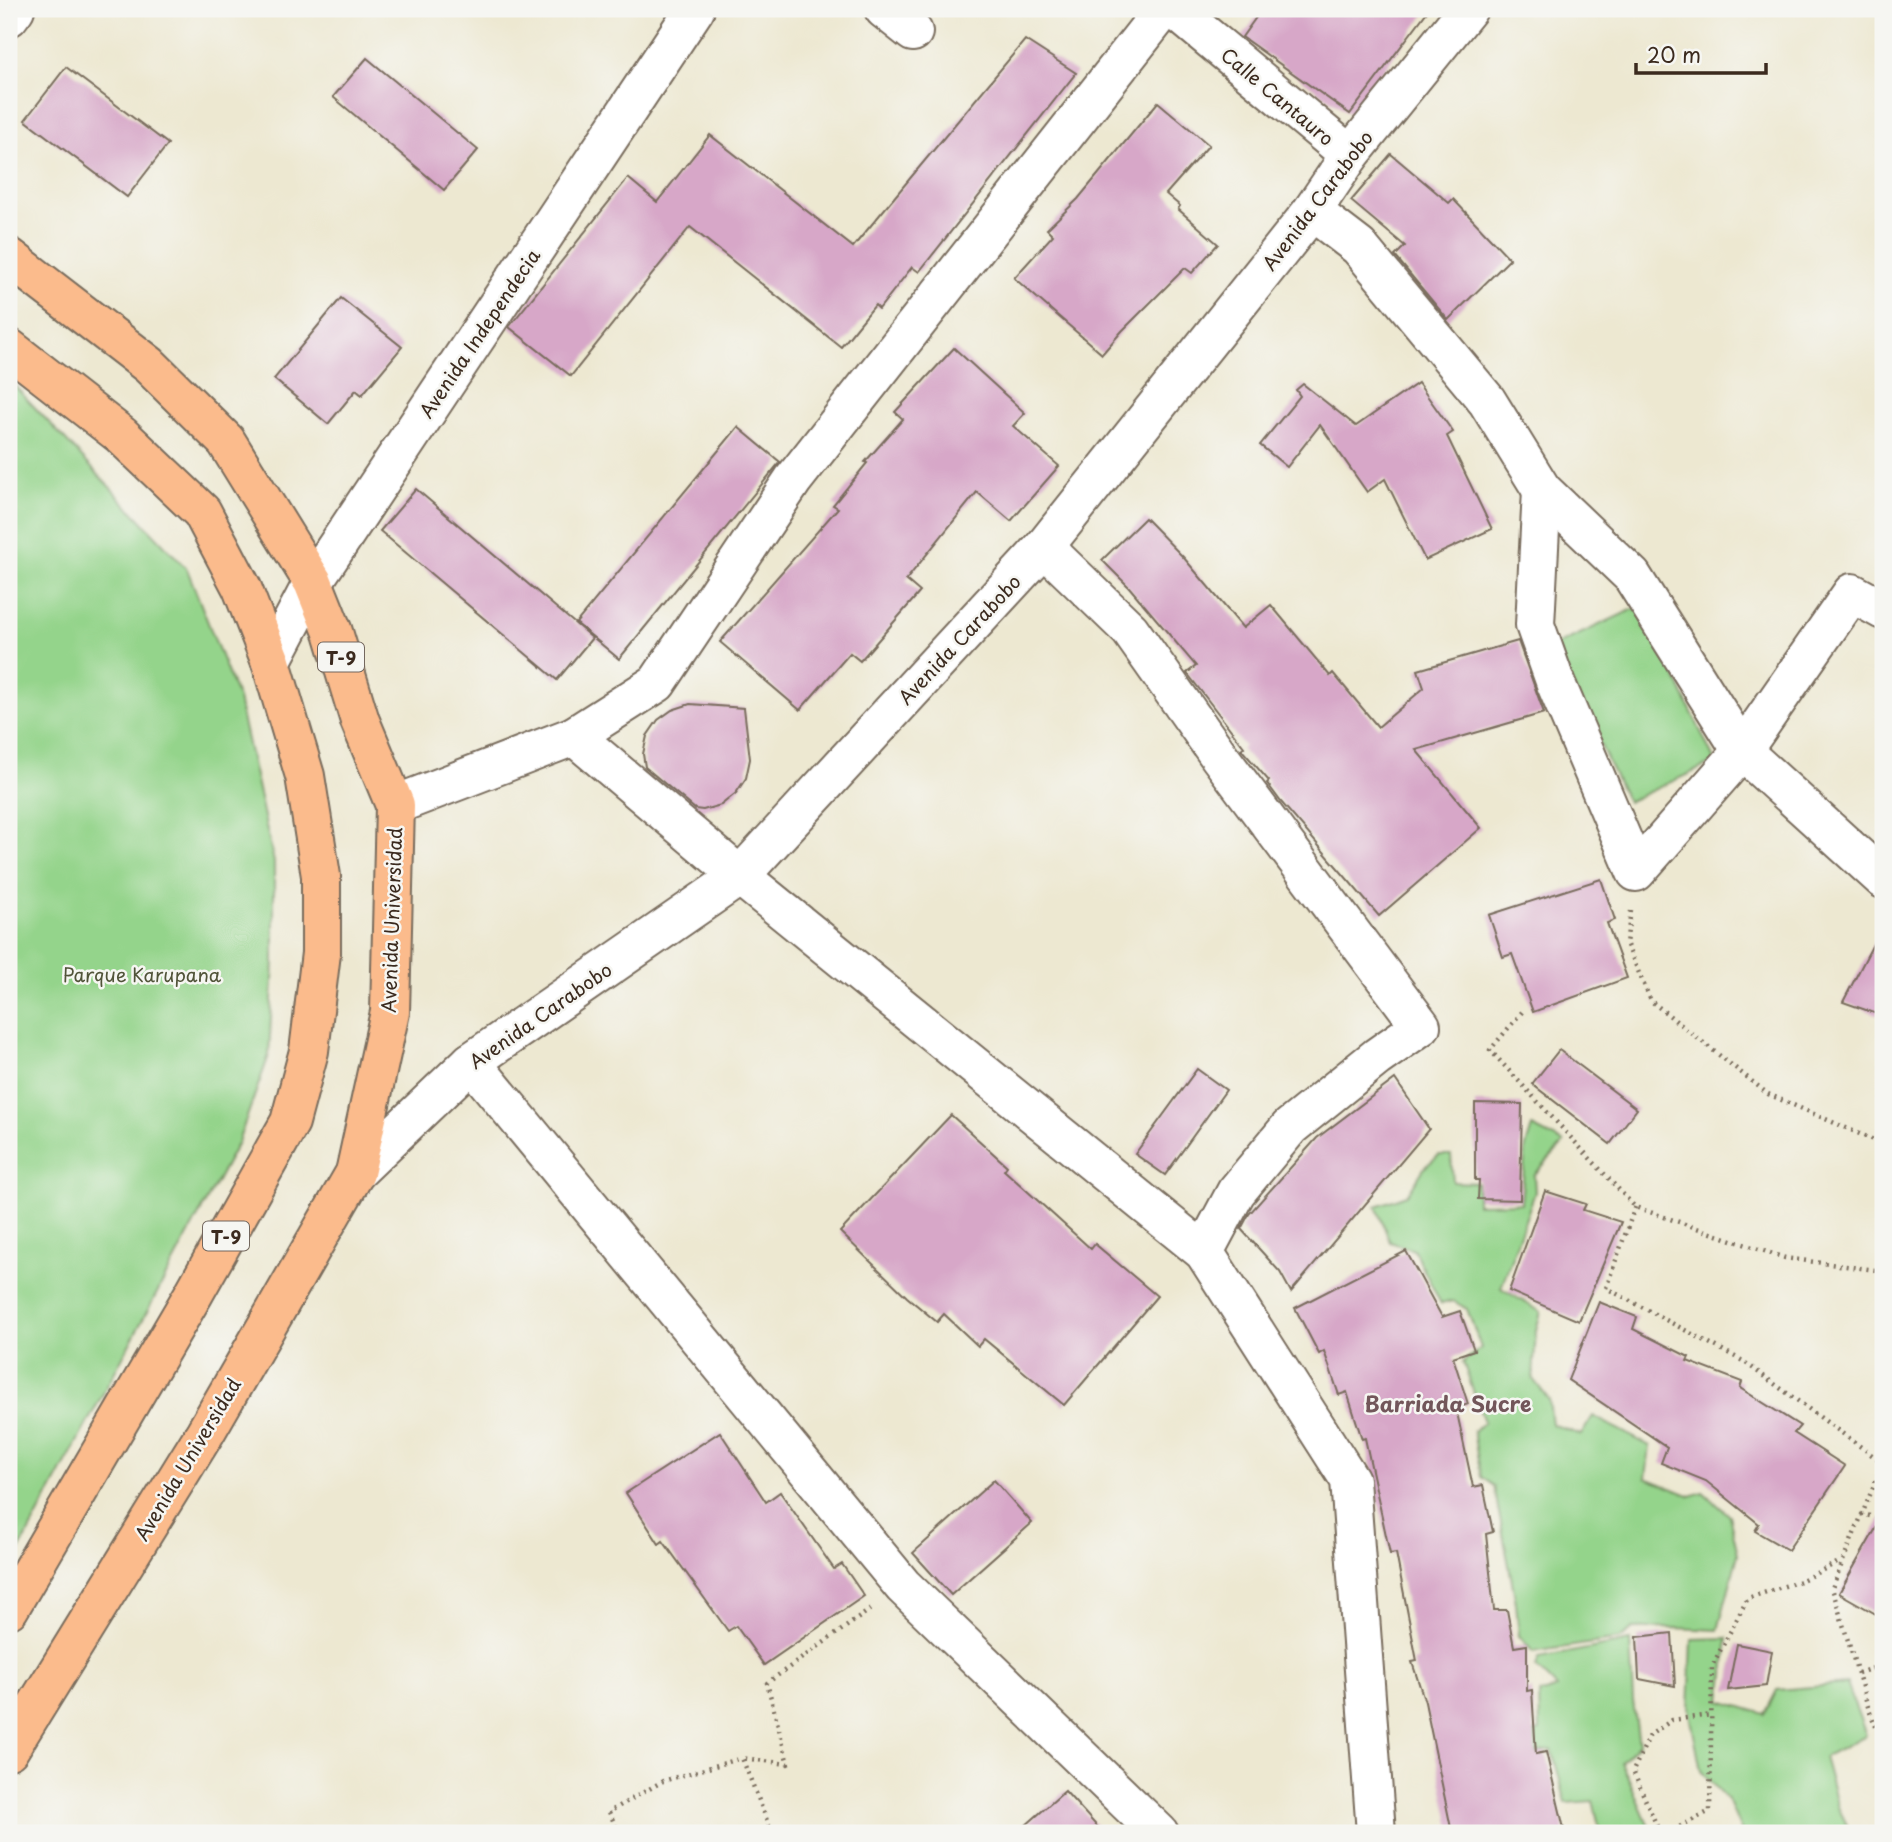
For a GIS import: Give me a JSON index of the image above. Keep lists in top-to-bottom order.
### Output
{
  "streets": {
    "highway": ["T-9", "Avenida Universidad"],
    "street": ["Calle Cantauro", "Avenida Carabobo", "Avenida Independecia"]
  },
  "crossings": [
    ["Calle Cantauro", "Avenida Carabobo"],
    ["Avenida Carabobo", "Avenida Universidad"],
    ["Avenida Independecia", "T-9"],
    ["Avenida Independecia", "Avenida Universidad"]
  ],
  "districts": ["Barriada Sucre"],
  "parks": ["Parque Karupana"],
  "scale_bar": "20 m"
}
